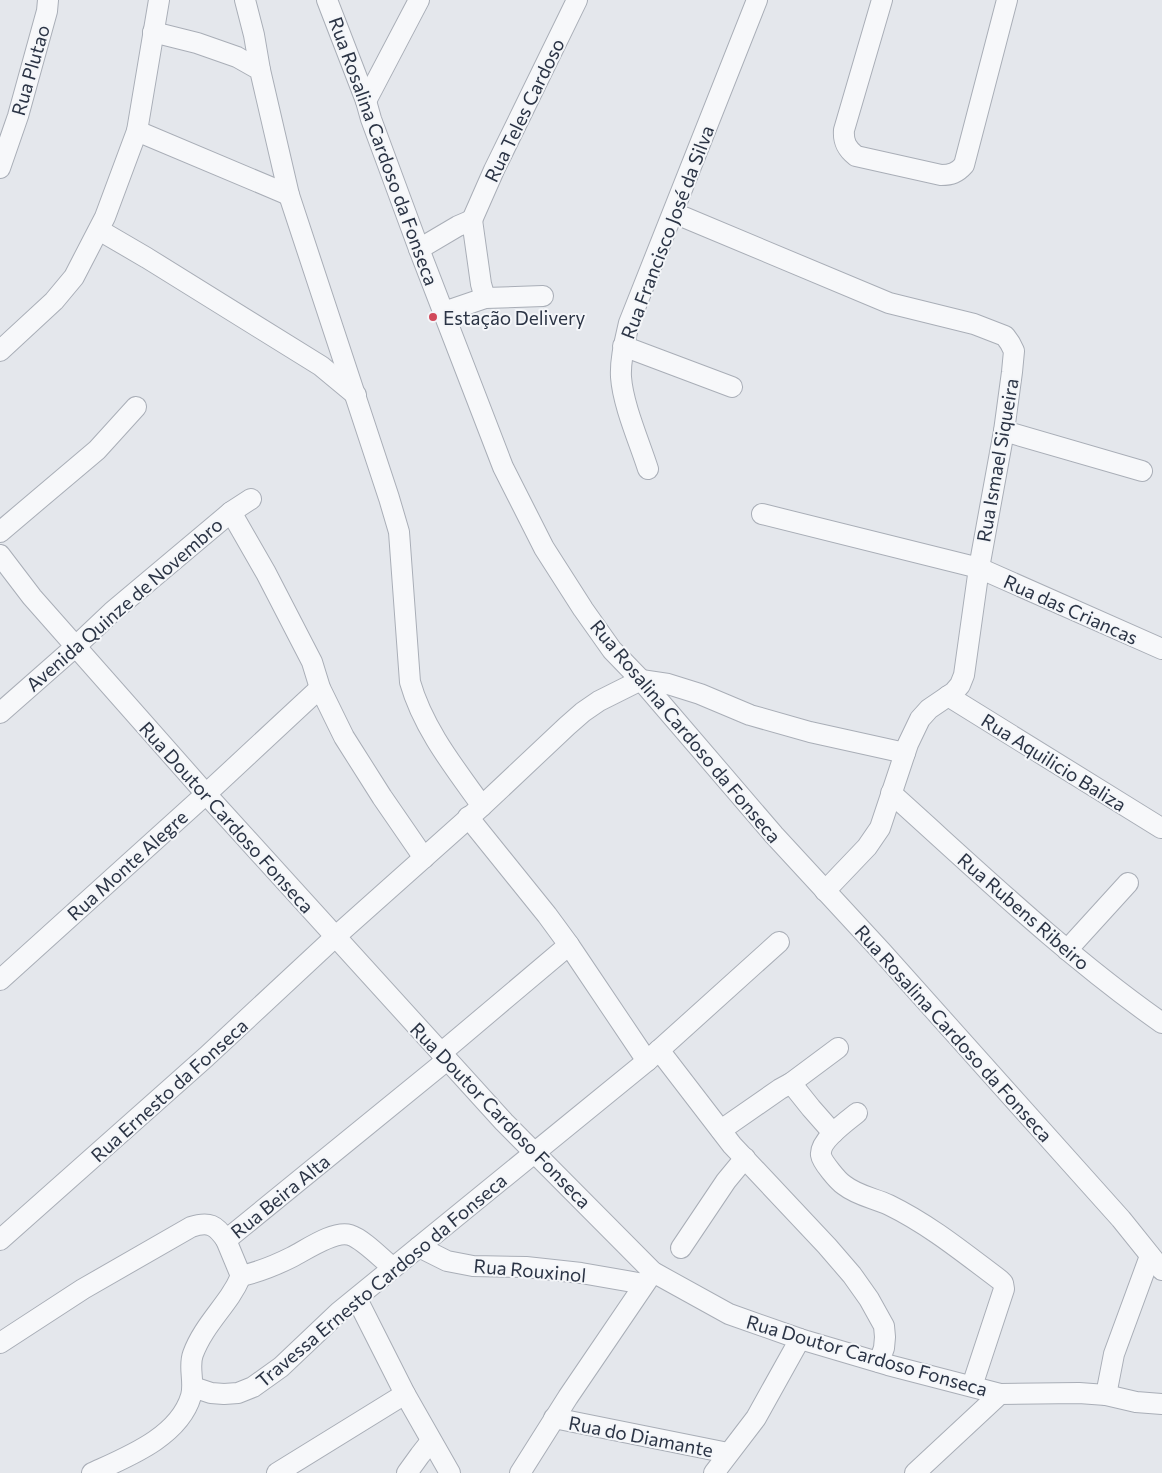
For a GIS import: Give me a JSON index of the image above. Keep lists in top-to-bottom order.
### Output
{
  "streets": {
    "street": [
      "Rua Plutao",
      "Rua Teles Cardoso",
      "Rua Rosalina Cardoso da Fonseca",
      "Rua Francisco José da Silva",
      "Rua Ismael Siqueira",
      "Avenida Quinze de Novembro",
      "Rua das Criancas",
      "Rua Aquilicio Baliza",
      "Rua Doutor Cardoso Fonseca",
      "Rua Monte Alegre",
      "Rua Rubens Ribeiro",
      "Rua Ernesto da Fonseca",
      "Rua Beira Alta",
      "Rua Rouxinol",
      "Travessa Ernesto Cardoso da Fonseca",
      "Rua do Diamante"
    ]
  },
  "crossings": [
    ["Rua Rosalina Cardoso da Fonseca", "Rua Ismael Siqueira"],
    ["Rua Rosalina Cardoso da Fonseca", "Rua Doutor Cardoso Fonseca"],
    ["Rua Rosalina Cardoso da Fonseca", "Rua Ernesto da Fonseca"],
    ["Rua Francisco José da Silva", "Rua Ismael Siqueira"],
    ["Rua Ismael Siqueira", "Rua das Criancas"],
    ["Rua Ismael Siqueira", "Rua Aquilicio Baliza"],
    ["Rua Ismael Siqueira", "Rua Rubens Ribeiro"],
    ["Avenida Quinze de Novembro", "Rua Doutor Cardoso Fonseca"],
    ["Rua Doutor Cardoso Fonseca", "Rua Monte Alegre"],
    ["Rua Doutor Cardoso Fonseca", "Rua Ernesto da Fonseca"],
    ["Rua Doutor Cardoso Fonseca", "Rua Beira Alta"],
    ["Rua Doutor Cardoso Fonseca", "Rua Rouxinol"],
    ["Rua Doutor Cardoso Fonseca", "Travessa Ernesto Cardoso da Fonseca"],
    ["Rua Rouxinol", "Travessa Ernesto Cardoso da Fonseca"]
  ],
  "places": ["Estação Delivery"]
}
